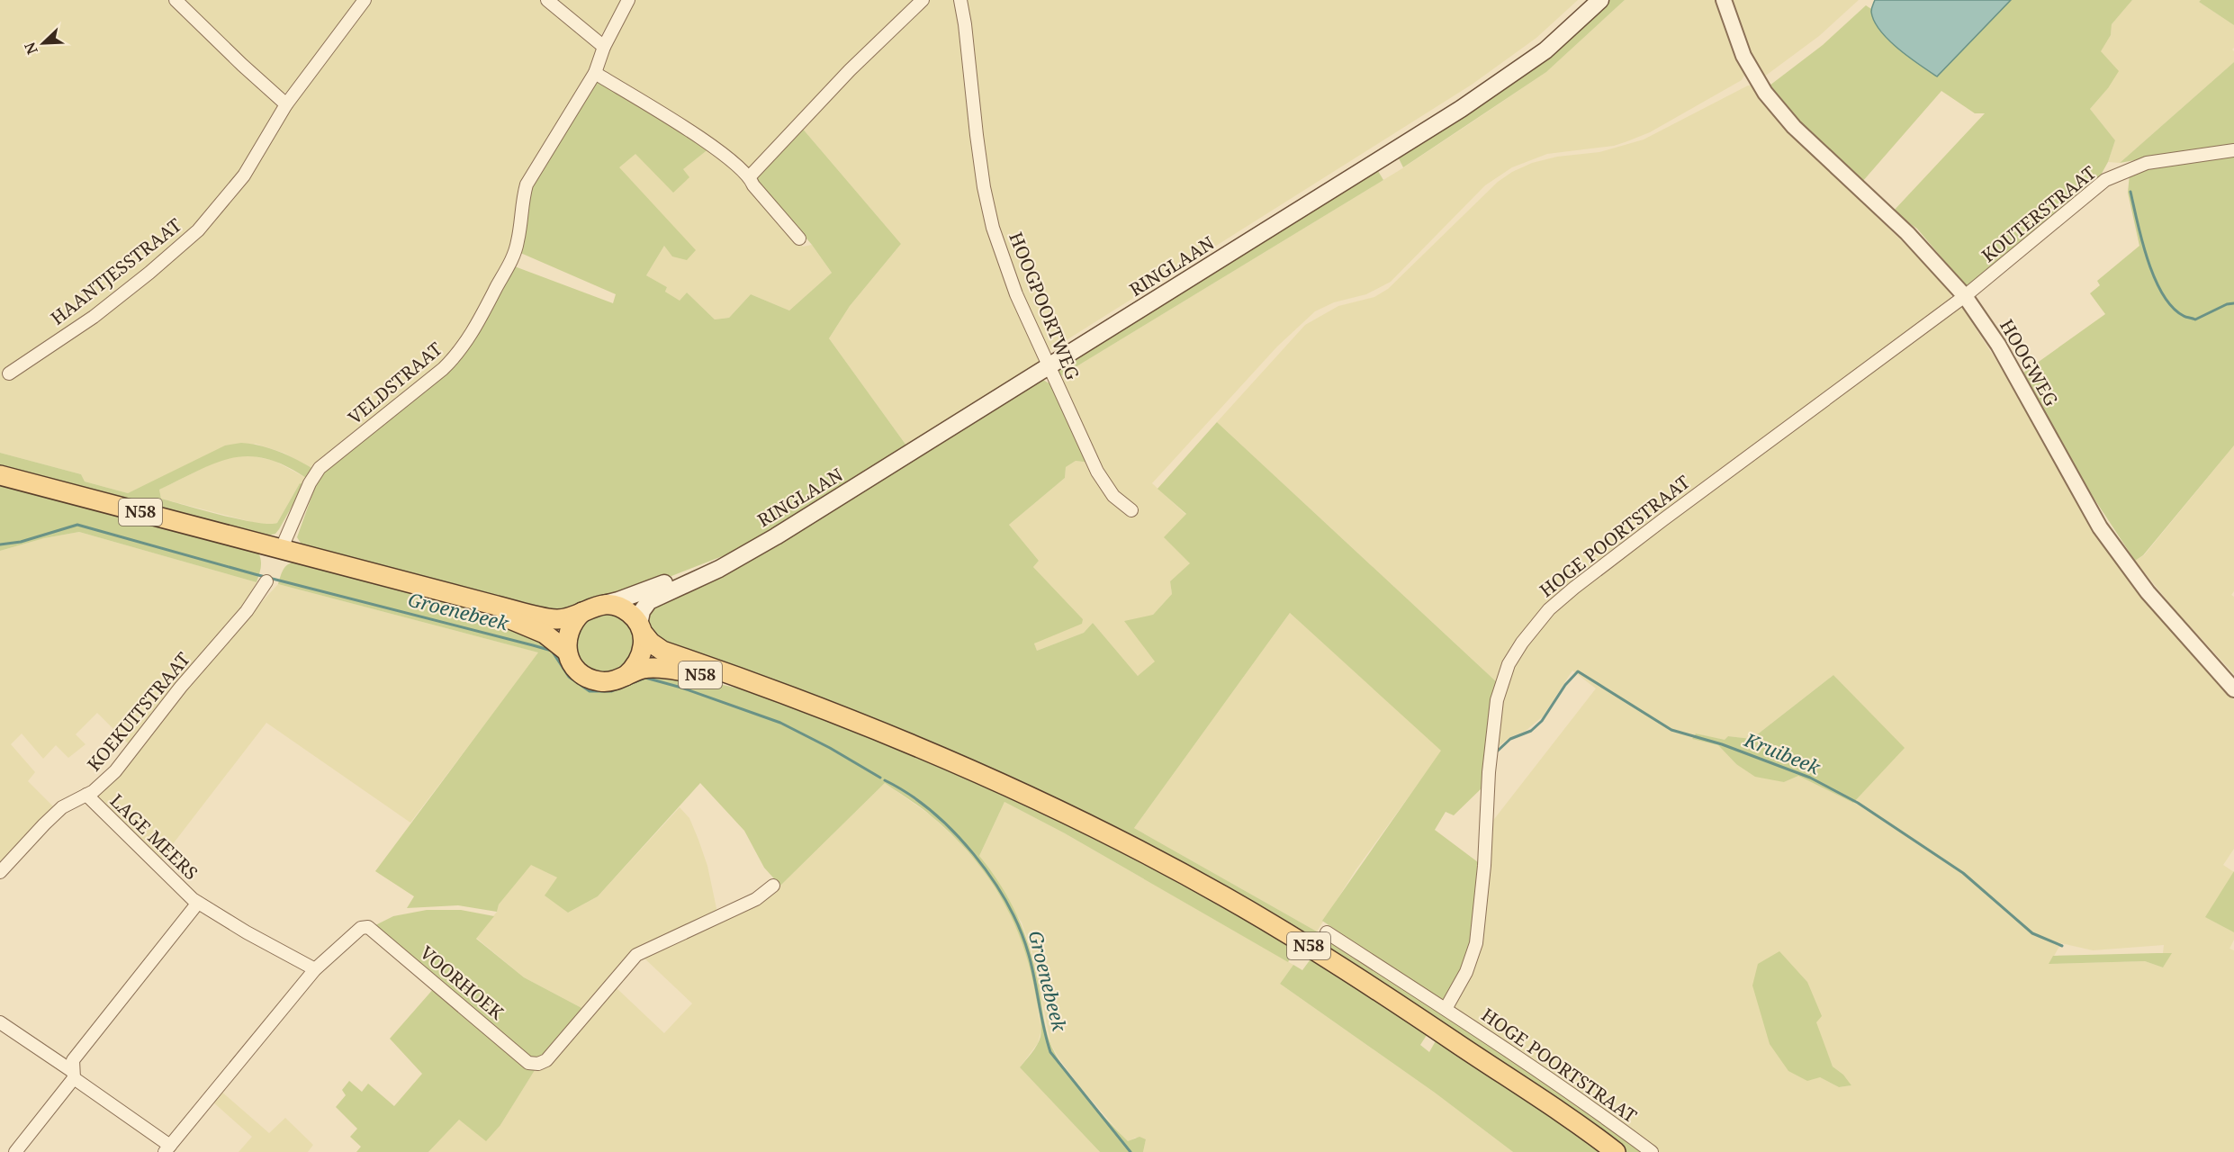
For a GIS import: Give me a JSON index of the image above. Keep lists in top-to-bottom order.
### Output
{
  "streets": {
    "main road": ["RINGLAAN", "N58"],
    "street": [
      "KOUTERSTRAAT",
      "HAANTJESSTRAAT",
      "HOOGPOORTWEG",
      "HOOGWEG",
      "VELDSTRAAT",
      "HOGE POORTSTRAAT",
      "KOEKUITSTRAAT",
      "LAGE MEERS",
      "VOORHOEK"
    ]
  },
  "crossings": [
    ["KOUTERSTRAAT", "HOOGWEG"],
    ["KOUTERSTRAAT", "HOGE POORTSTRAAT"],
    ["RINGLAAN", "HOOGPOORTWEG"],
    ["RINGLAAN", "N58"],
    ["HOOGWEG", "HOGE POORTSTRAAT"],
    ["VELDSTRAAT", "N58"],
    ["KOEKUITSTRAAT", "LAGE MEERS"],
    ["LAGE MEERS", "VOORHOEK"]
  ],
  "water": ["Groenebeek", "Kruibeek"],
  "north": "bottom left"
}
